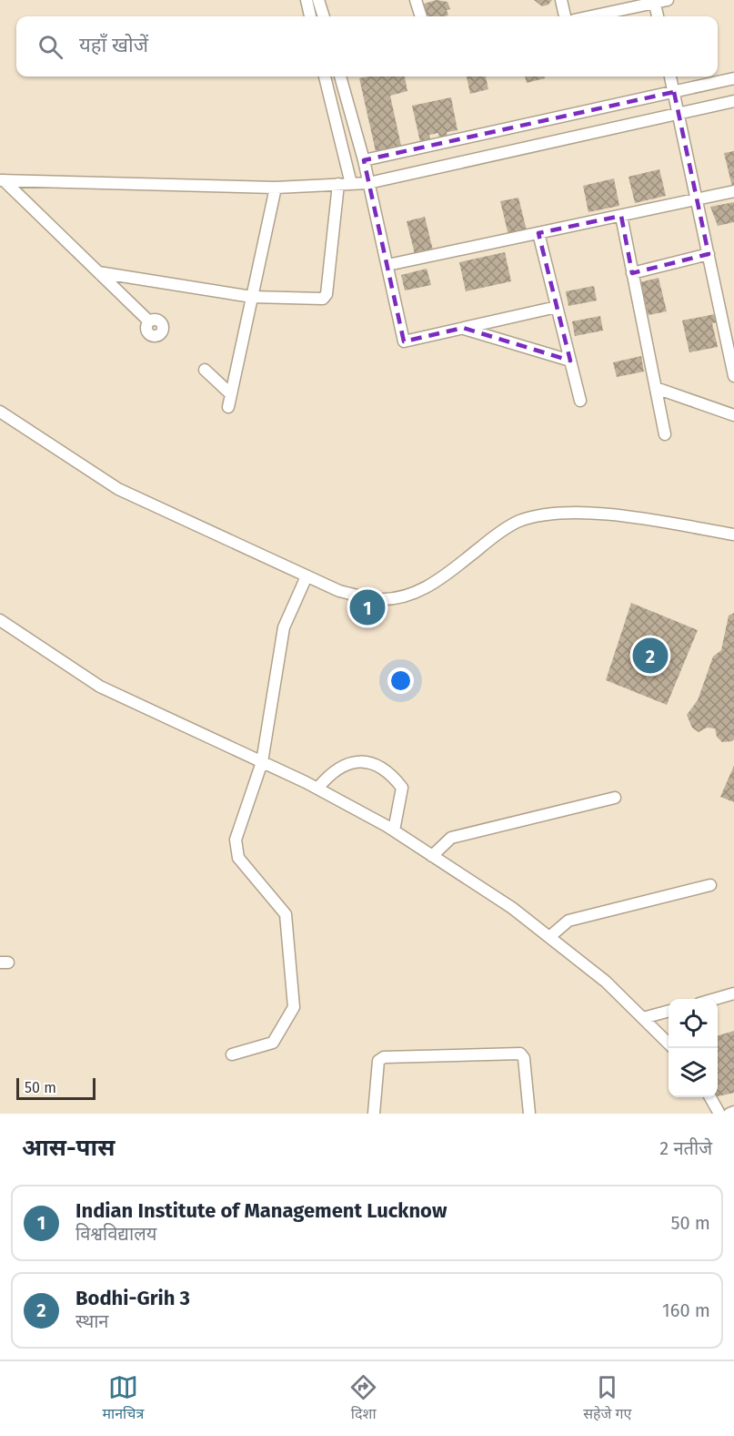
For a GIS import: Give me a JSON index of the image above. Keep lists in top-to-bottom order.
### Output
{
  "scale_bar": "50 m",
  "page": {
    "search": "यहाँ खोजें",
    "pins": ["1", "2"],
    "scale": "50 m",
    "heading": ["आस-पास", "2 नतीजे"],
    "list": [
      {
        "mark": "1",
        "name": "Indian Institute of Management Lucknow",
        "note": "विश्वविद्यालय",
        "value": "50 m"
      },
      {
        "mark": "2",
        "name": "Bodhi-Grih 3",
        "note": "स्थान",
        "value": "160 m"
      }
    ],
    "nav": ["मानचित्र", "दिशा", "सहेजे गए"]
  }
}
